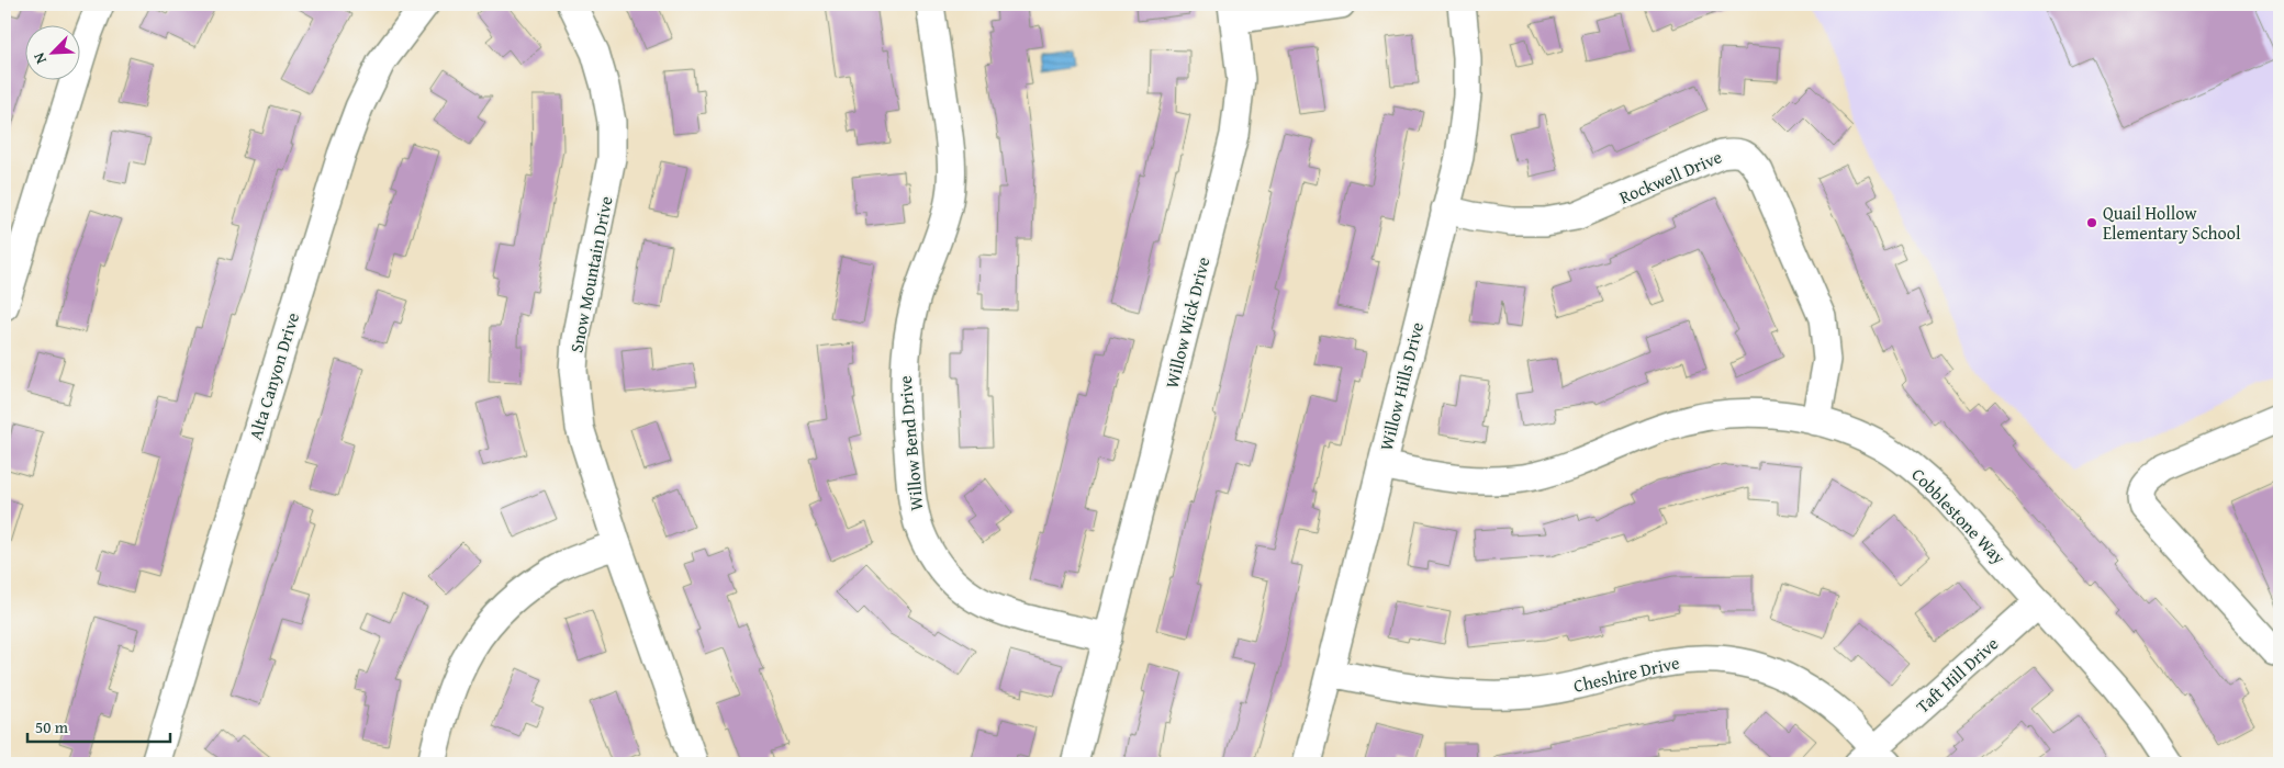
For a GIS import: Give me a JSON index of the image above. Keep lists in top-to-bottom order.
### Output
{
  "streets": {
    "street": [
      "Rockwell Drive",
      "Snow Mountain Drive",
      "Willow Wick Drive",
      "Alta Canyon Drive",
      "Willow Hills Drive",
      "Willow Bend Drive",
      "Cobblestone Way",
      "Cheshire Drive",
      "Taft Hill Drive"
    ]
  },
  "crossings": [
    ["Rockwell Drive", "Willow Hills Drive"],
    ["Rockwell Drive", "Cobblestone Way"],
    ["Willow Wick Drive", "Willow Bend Drive"],
    ["Willow Hills Drive", "Cobblestone Way"],
    ["Willow Hills Drive", "Cheshire Drive"],
    ["Cobblestone Way", "Taft Hill Drive"],
    ["Cheshire Drive", "Taft Hill Drive"]
  ],
  "places": ["Quail Hollow Elementary School"],
  "scale_bar": "50 m",
  "north": "bottom left"
}
